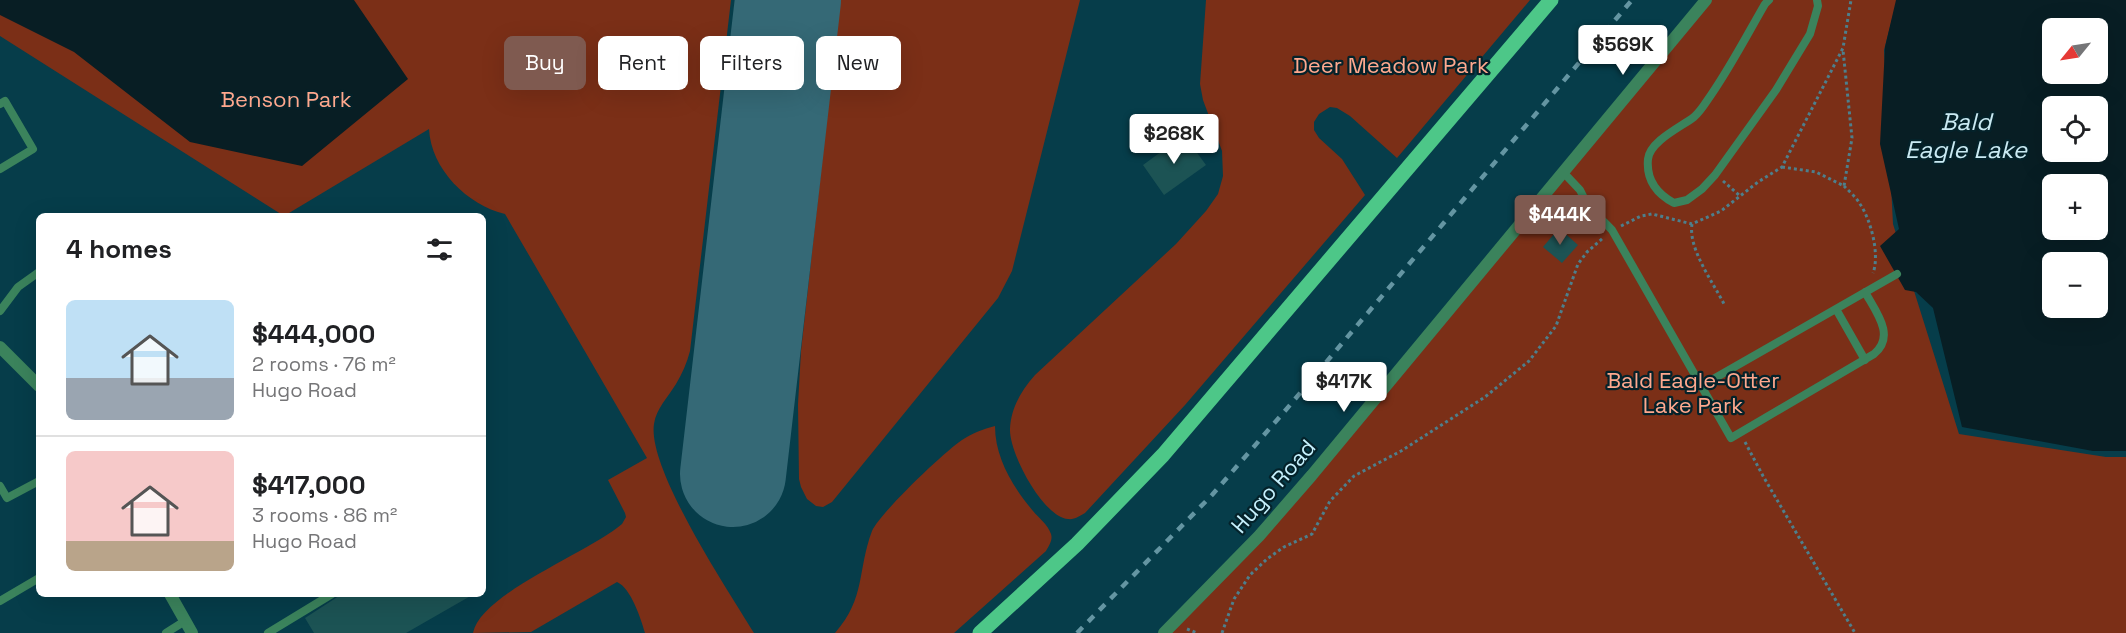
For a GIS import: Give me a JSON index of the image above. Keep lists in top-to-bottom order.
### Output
{
  "streets": {
    "street": ["Hugo Road"]
  },
  "water": ["Bald Eagle Lake"],
  "parks": ["Deer Meadow Park", "Benson Park", "Bald Eagle-Otter Lake Park"],
  "north": "bottom left",
  "page": {
    "map_buttons": ["+", "−"],
    "price": [
      "$569K",
      "$268K",
      "$444K",
      "$417K"
    ],
    "chip": [
      "Buy",
      "Rent",
      "Filters",
      "New"
    ],
    "heading": "4 homes",
    "list": [
      {
        "name": "$444,000",
        "note": "2 rooms · 76 m² · Hugo Road"
      },
      {
        "name": "$417,000",
        "note": "3 rooms · 86 m² · Hugo Road"
      }
    ]
  }
}
